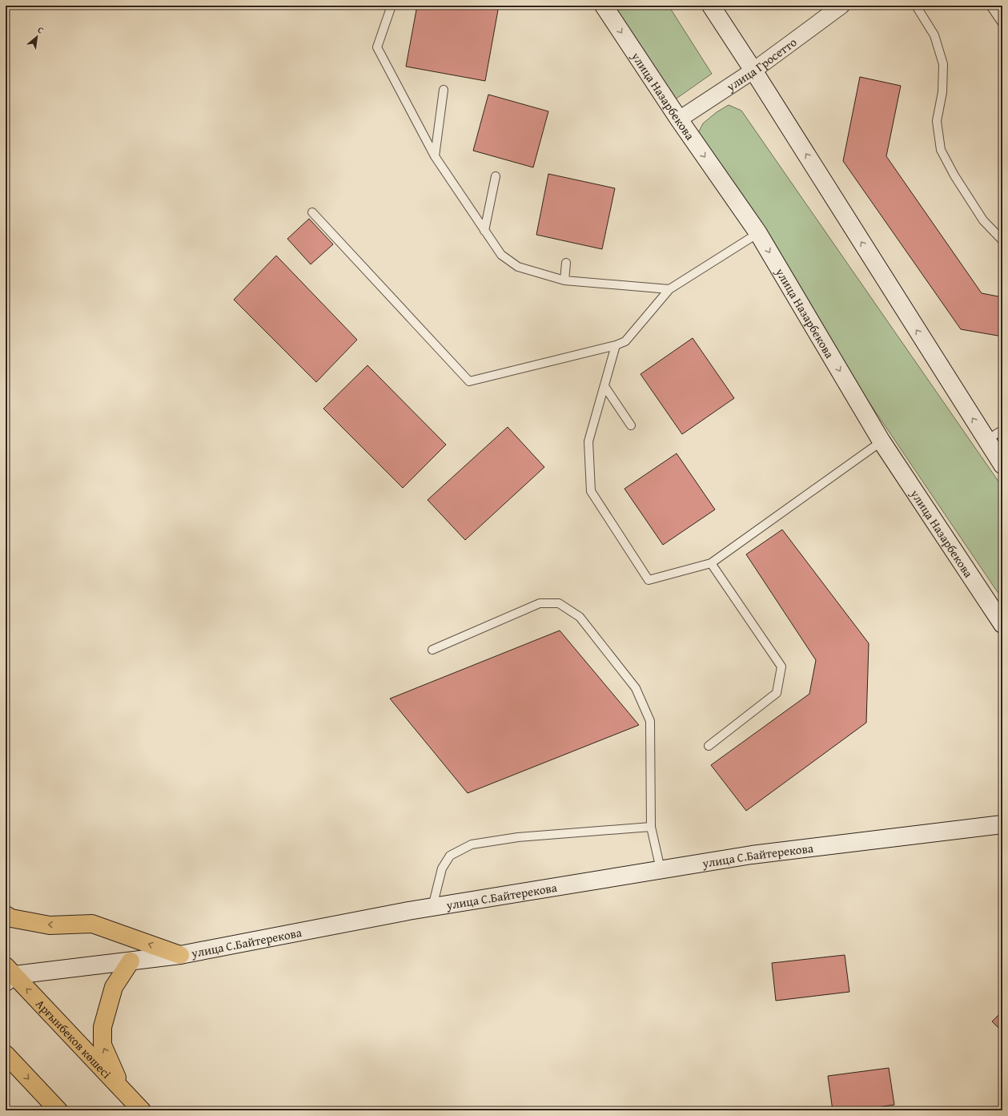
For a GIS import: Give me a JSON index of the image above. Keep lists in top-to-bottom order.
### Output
{
  "streets": {
    "main road": ["Арғынбеков көшесі"],
    "street": ["улица Гросетто", "улица Назарбекова", "улица С.Байтерекова"]
  },
  "crossings": [
    ["улица Гросетто", "улица Назарбекова"],
    ["улица С.Байтерекова", "Арғынбеков көшесі"]
  ],
  "north": "top right"
}
